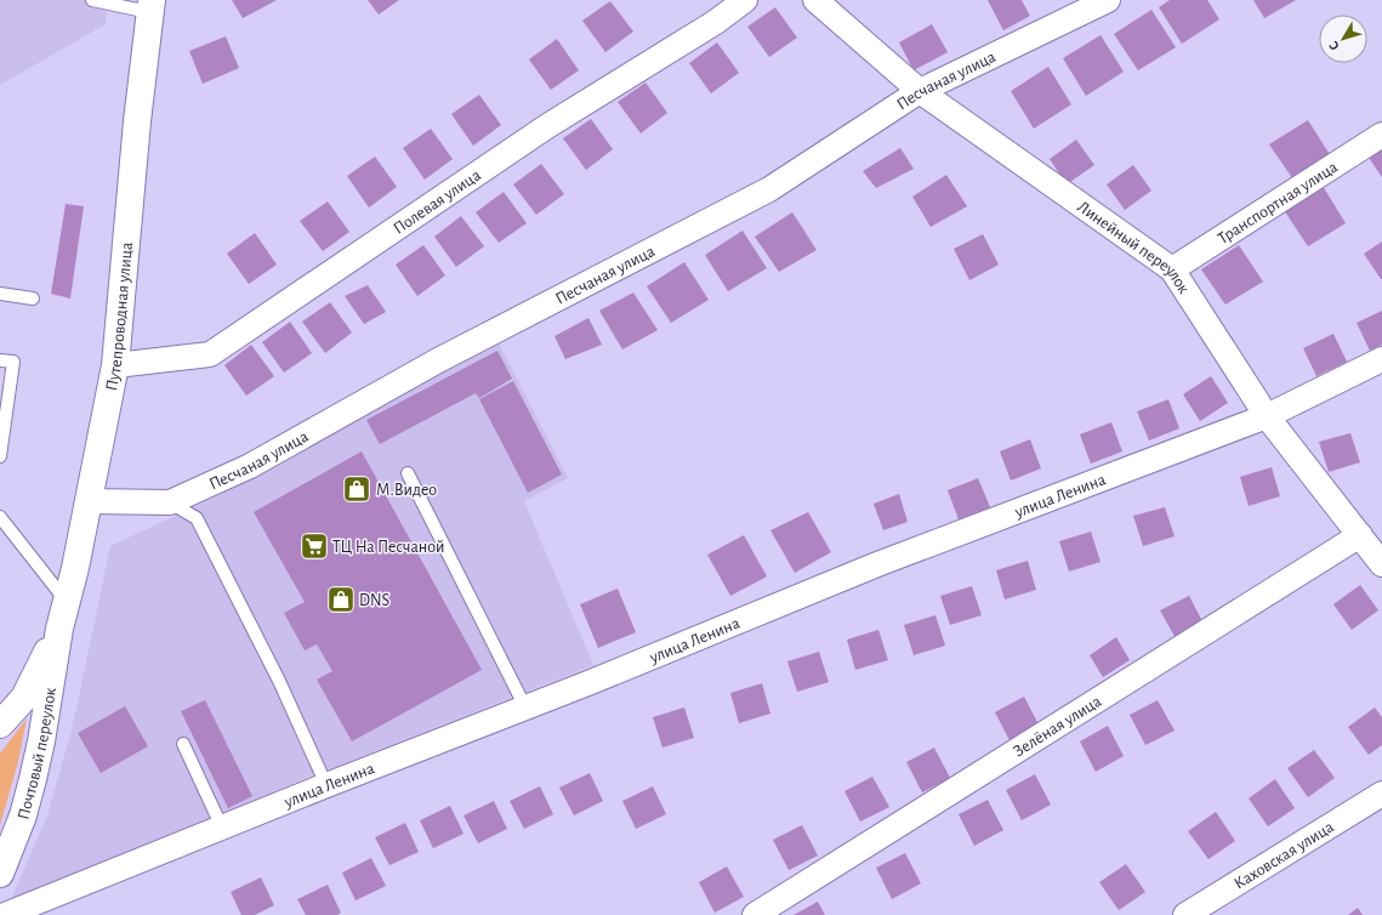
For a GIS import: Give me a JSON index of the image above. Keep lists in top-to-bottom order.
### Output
{
  "streets": {
    "main road": ["Путепроводная улица", "Почтовый переулок"],
    "street": [
      "Песчаная улица",
      "Полевая улица",
      "Транспортная улица",
      "Линейный переулок",
      "улица Ленина",
      "Зелёная улица",
      "Каховская улица"
    ]
  },
  "crossings": [
    ["Песчаная улица", "Линейный переулок"],
    ["Песчаная улица", "Путепроводная улица"],
    ["Полевая улица", "Путепроводная улица"],
    ["Транспортная улица", "Линейный переулок"],
    ["Линейный переулок", "улица Ленина"],
    ["Линейный переулок", "Зелёная улица"],
    ["Путепроводная улица", "Почтовый переулок"]
  ],
  "places": {
    "shop": ["М.Видео", "DNS"],
    "supermarket": ["ТЦ На Песчаной"]
  },
  "north": "bottom left"
}
